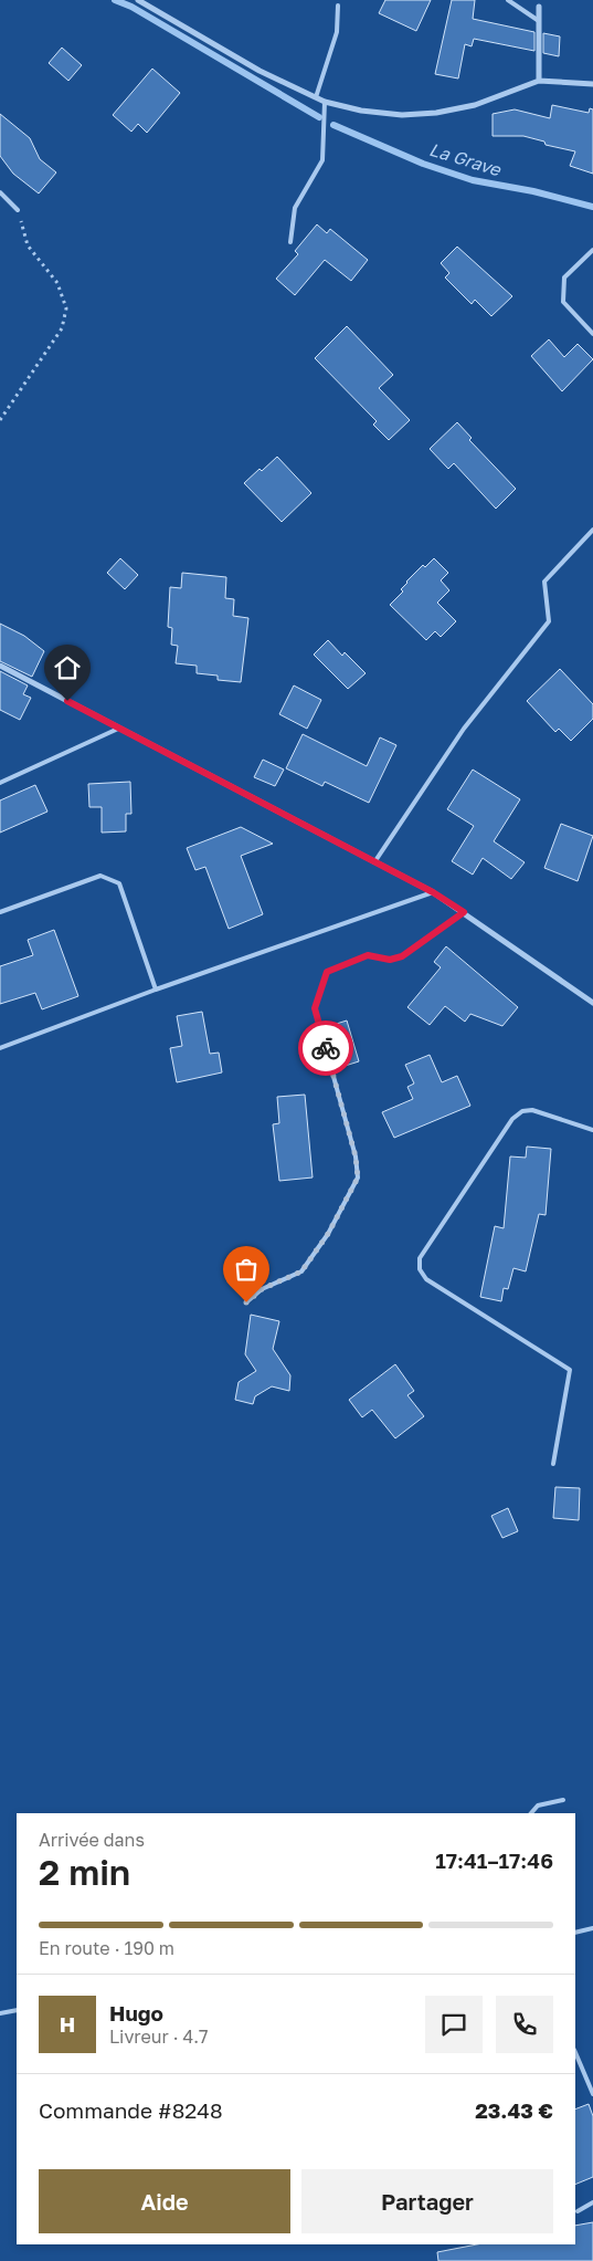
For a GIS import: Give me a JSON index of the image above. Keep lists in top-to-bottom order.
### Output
{
  "water": ["La Grave"],
  "page": {
    "heading": ["2 min", "Arrivée dans", "17:41–17:46"],
    "panel": [
      "Hugo",
      "Livreur · 4.7",
      "Commande #8248",
      "23.43 €"
    ],
    "bar": "En route · 190 m",
    "round": "H",
    "buttons": ["Aide", "Partager"]
  }
}
